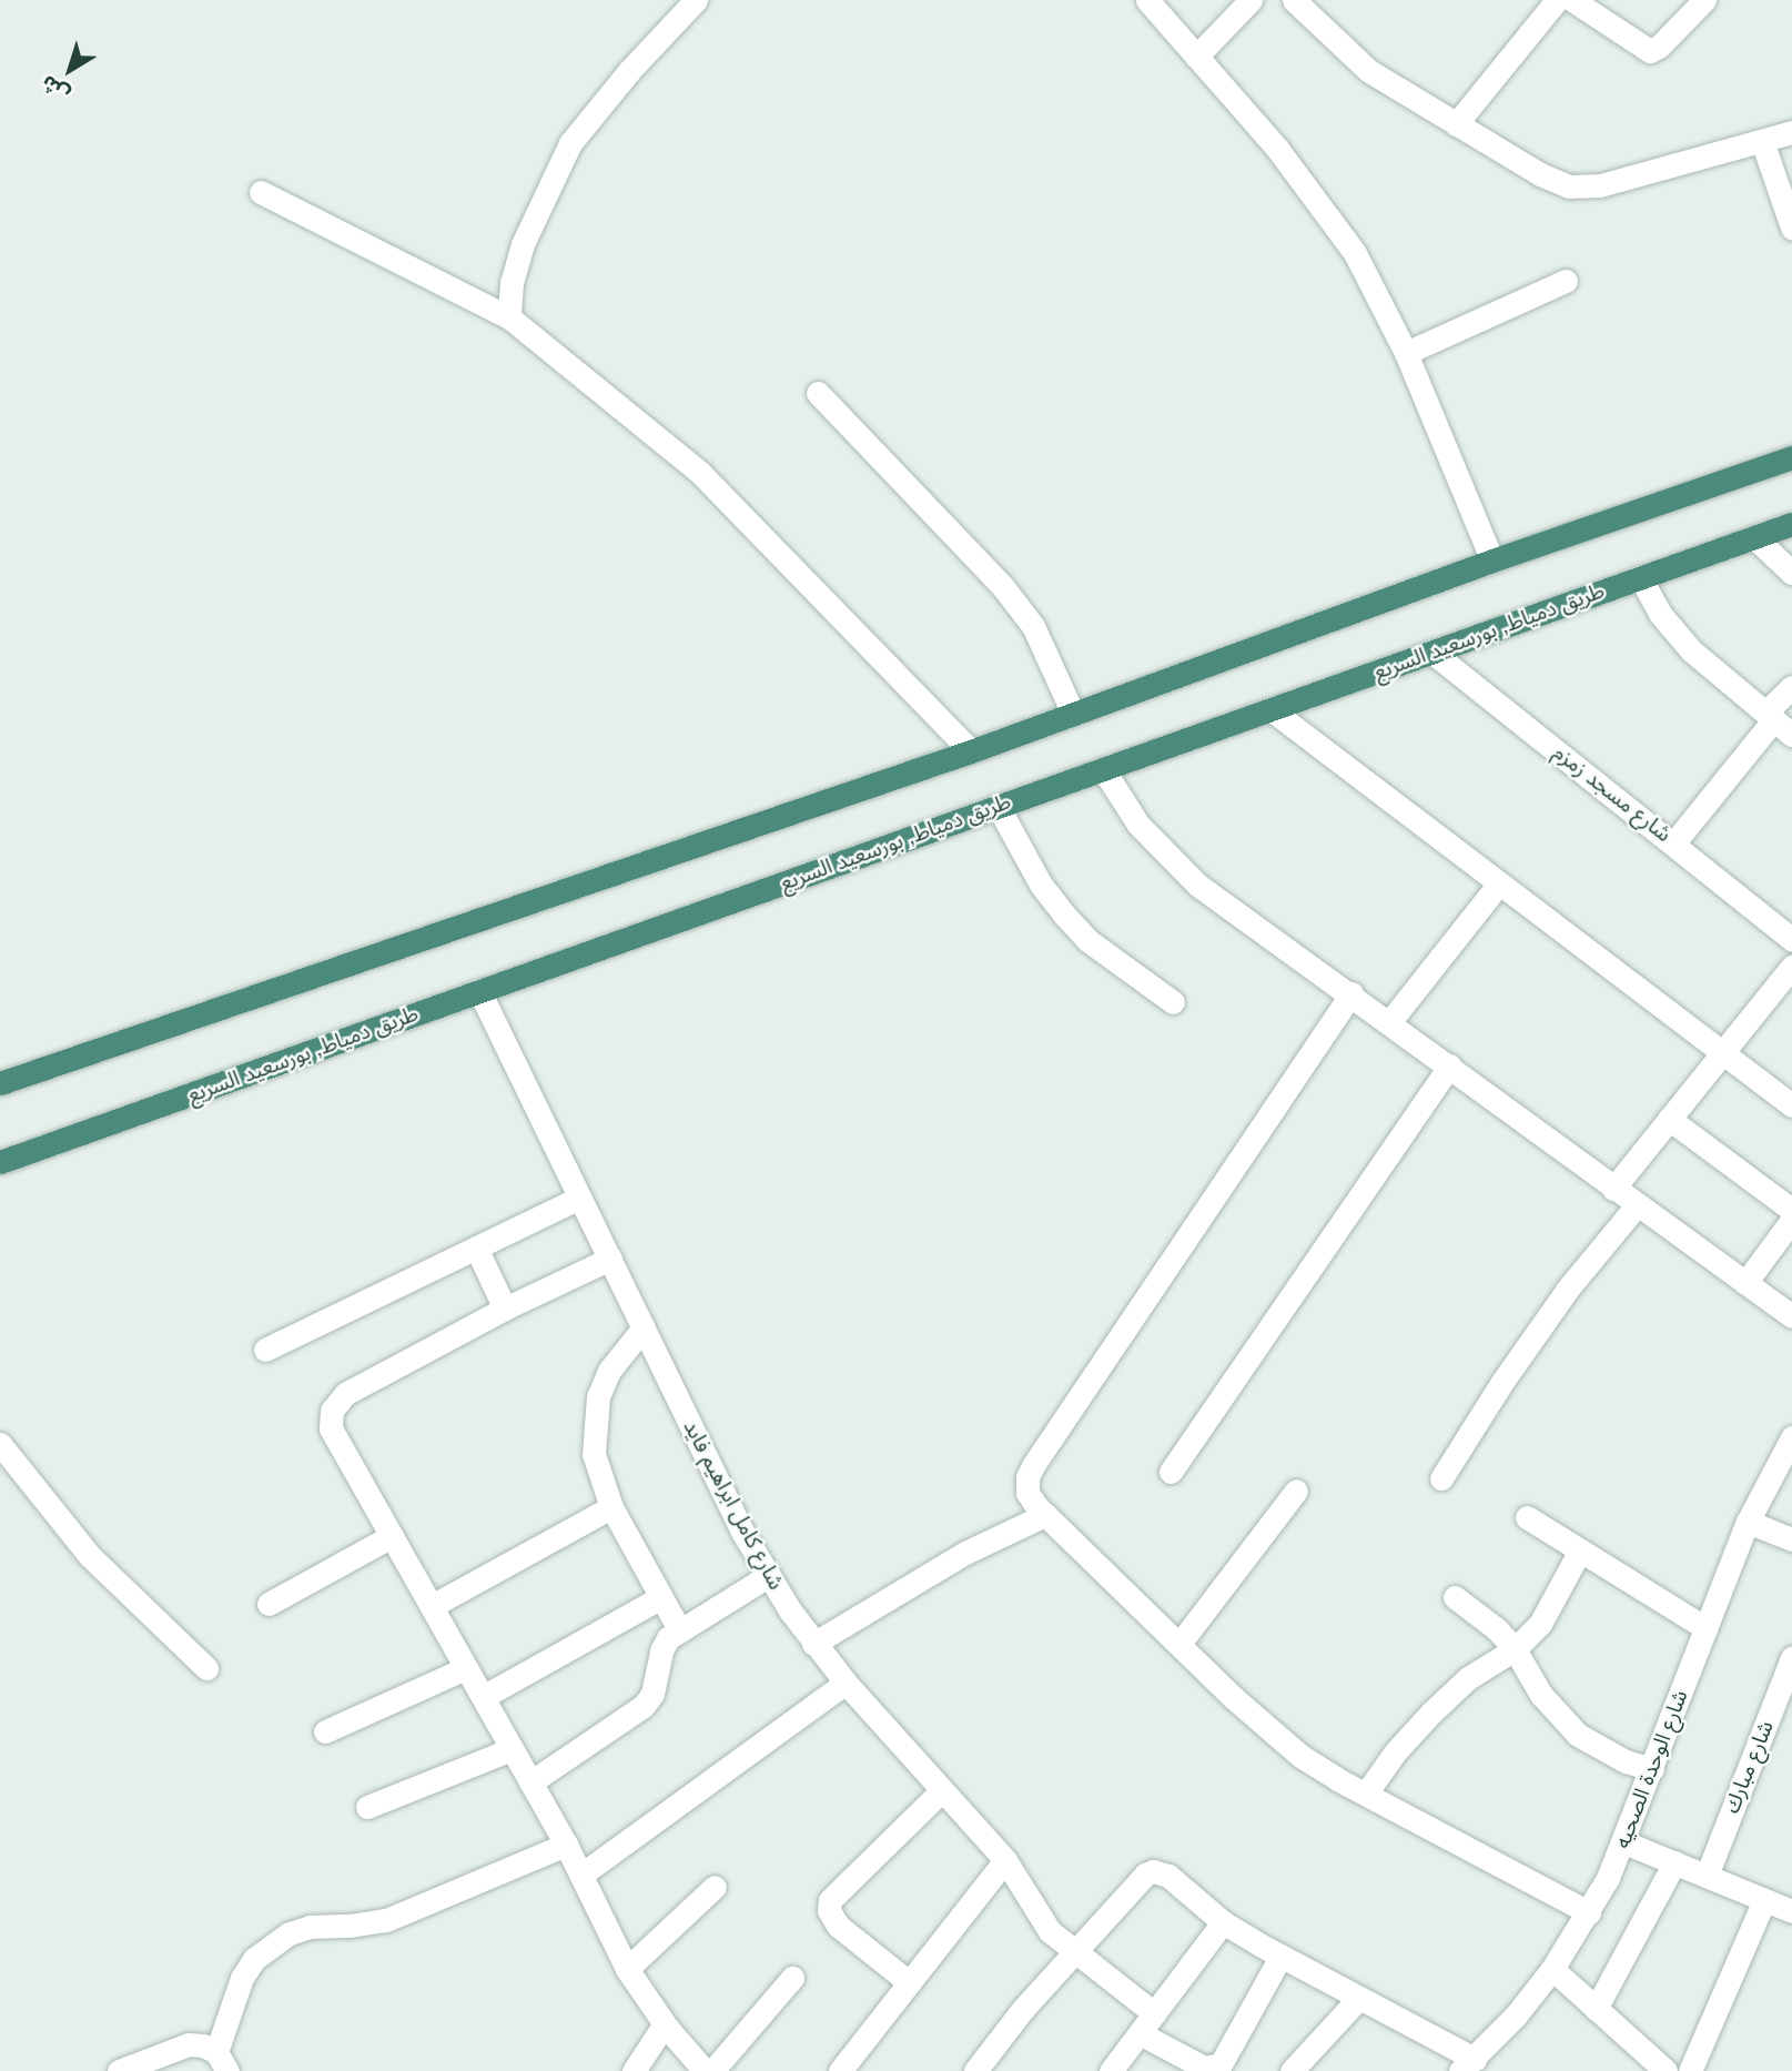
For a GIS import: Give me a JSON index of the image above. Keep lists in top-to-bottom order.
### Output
{
  "streets": {
    "highway": ["طريق دمياط, بورسعيد السريع"],
    "street": [
      "شارع مسجد زمزم",
      "شارع كامل ابراهيم فايد",
      "شارع مبارك",
      "شارع الوحدة الصحيه"
    ]
  },
  "crossings": [
    ["طريق دمياط, بورسعيد السريع", "شارع مسجد زمزم"],
    ["طريق دمياط, بورسعيد السريع", "شارع كامل ابراهيم فايد"]
  ],
  "north": "bottom left"
}
